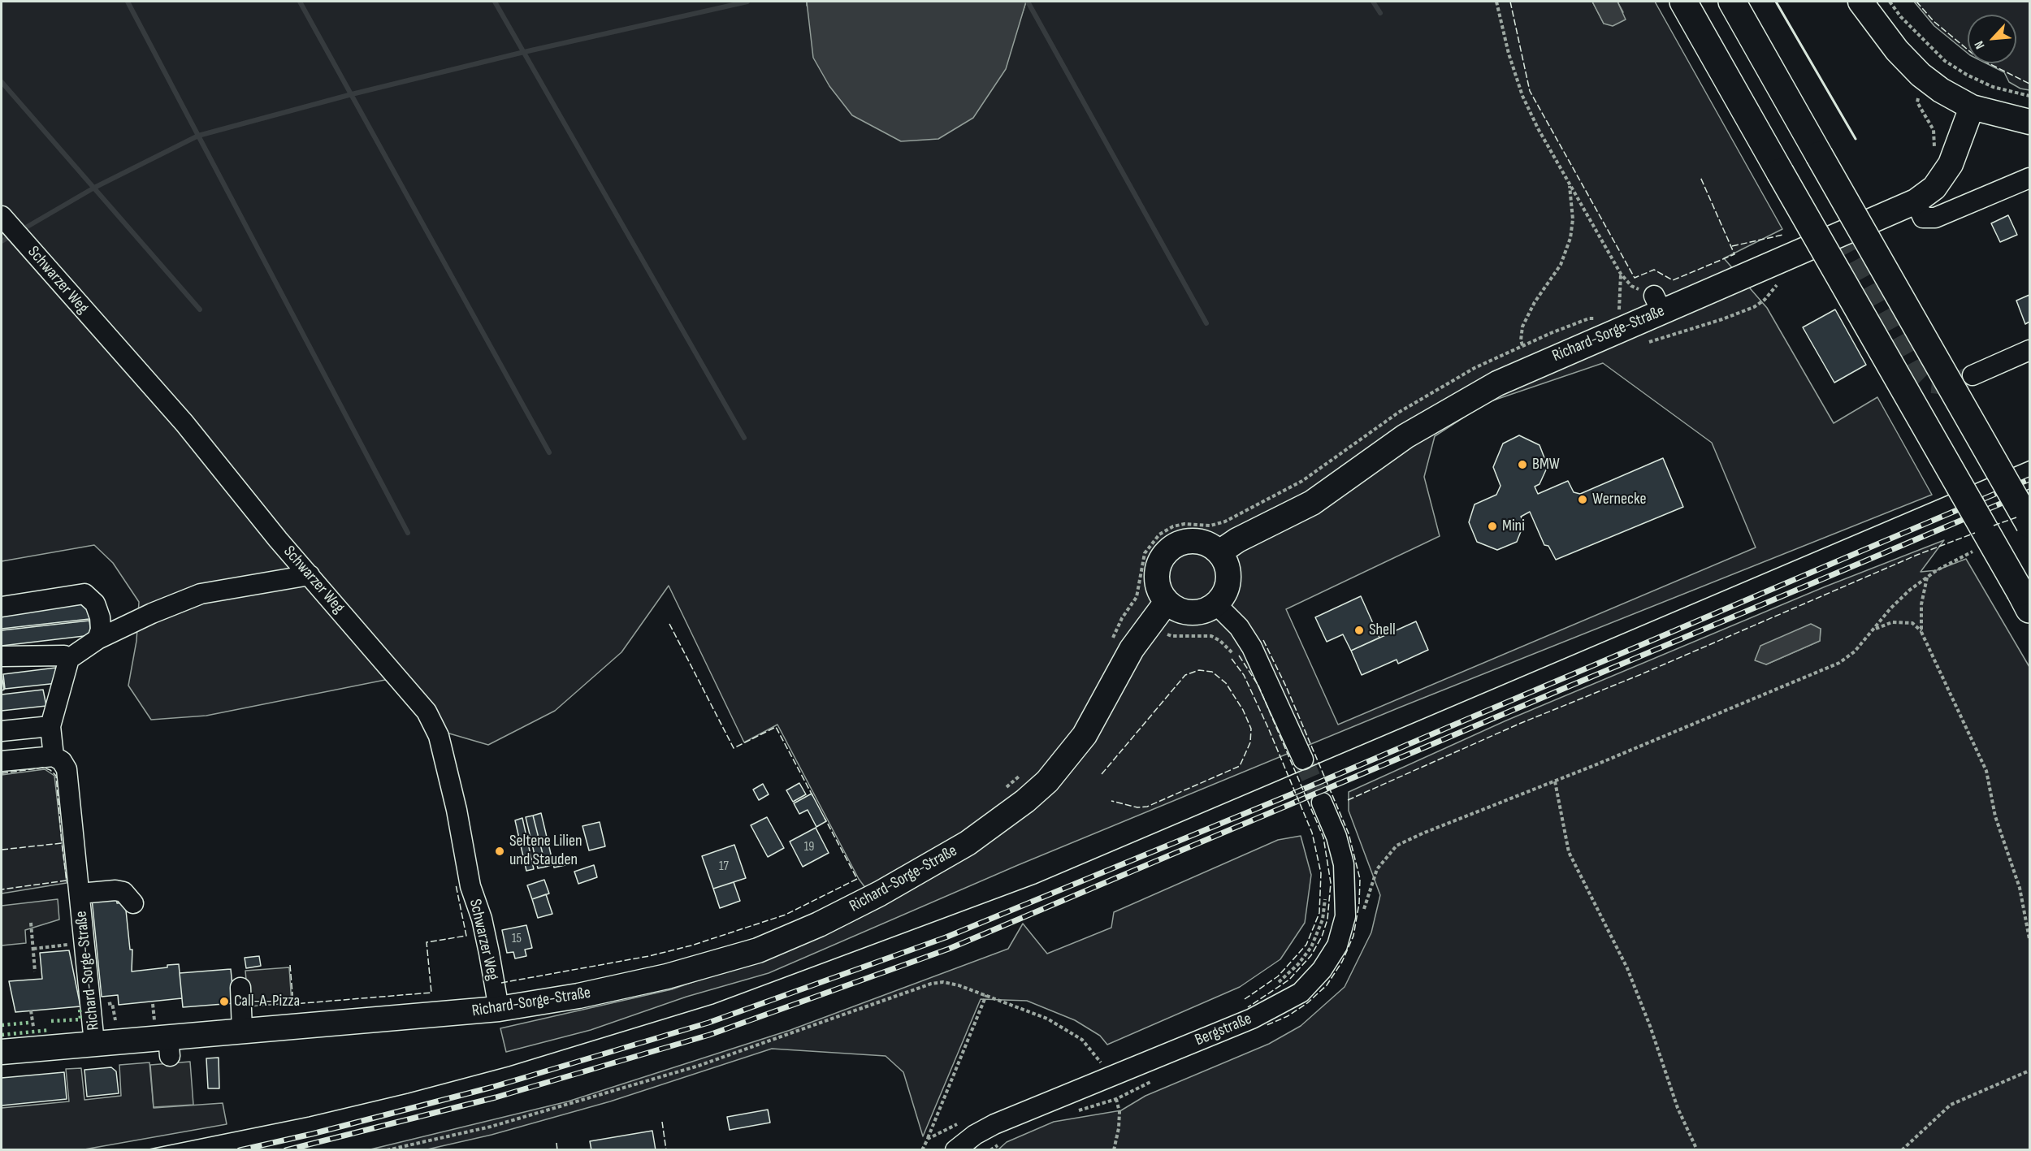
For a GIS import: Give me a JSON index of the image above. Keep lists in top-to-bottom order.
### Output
{
  "streets": {
    "main road": ["Richard-Sorge-Straße"],
    "street": ["Schwarzer Weg", "Bergstraße"]
  },
  "crossings": [
    ["Schwarzer Weg", "Richard-Sorge-Straße"]
  ],
  "places": [
    "BMW",
    "Wernecke",
    "Mini",
    "Shell",
    "Seltene Lilien und Stauden",
    "Call-A-Pizza"
  ],
  "house_numbers": ["19", "17", "15"],
  "north": "bottom left"
}
